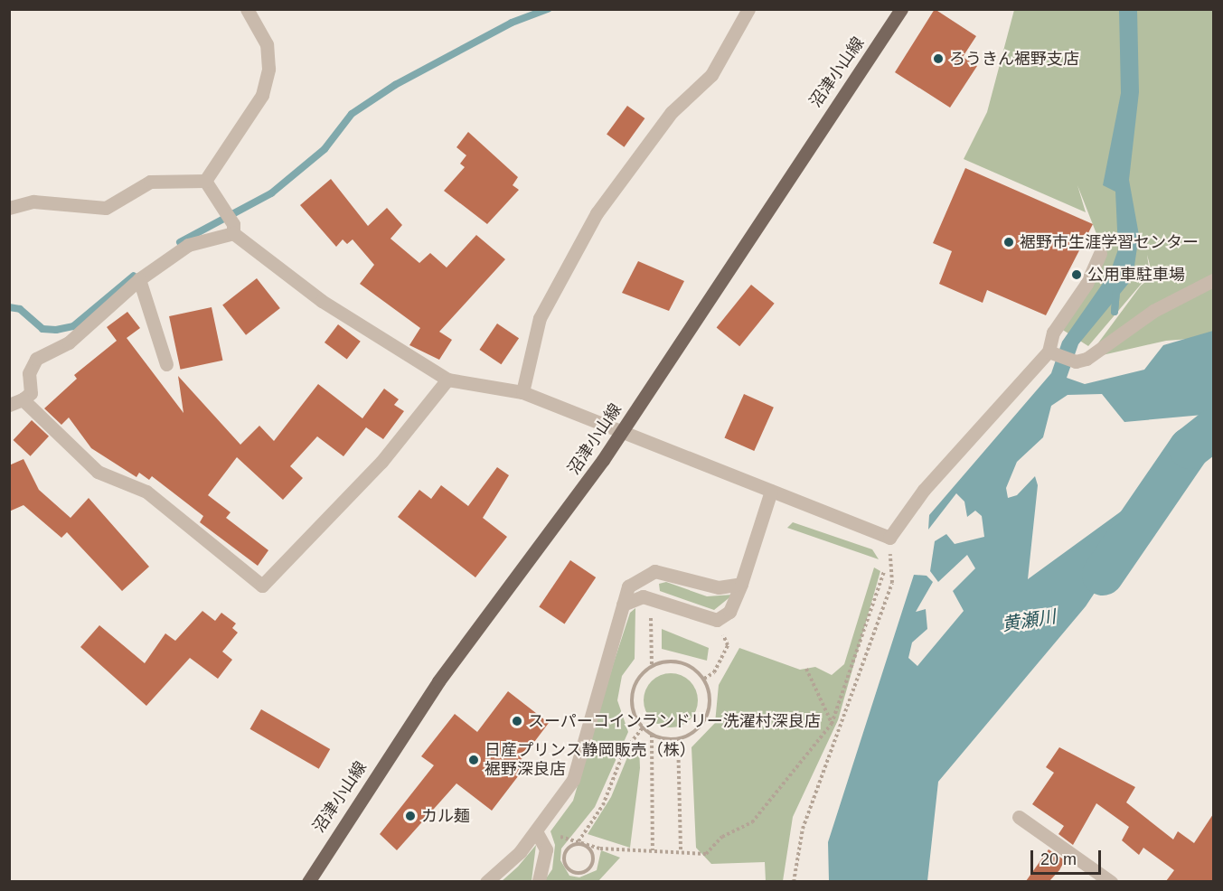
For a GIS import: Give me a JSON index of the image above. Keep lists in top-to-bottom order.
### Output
{
  "streets": {
    "main road": ["沼津小山線"]
  },
  "water": ["黄瀬川"],
  "places": [
    "ろうきん裾野支店",
    "裾野市生涯学習センター",
    "公用車駐車場",
    "スーパーコインランドリー洗濯村深良店",
    "日産プリンス静岡販売（株） 裾野深良店",
    "カル麺"
  ],
  "scale_bar": "20 m"
}
